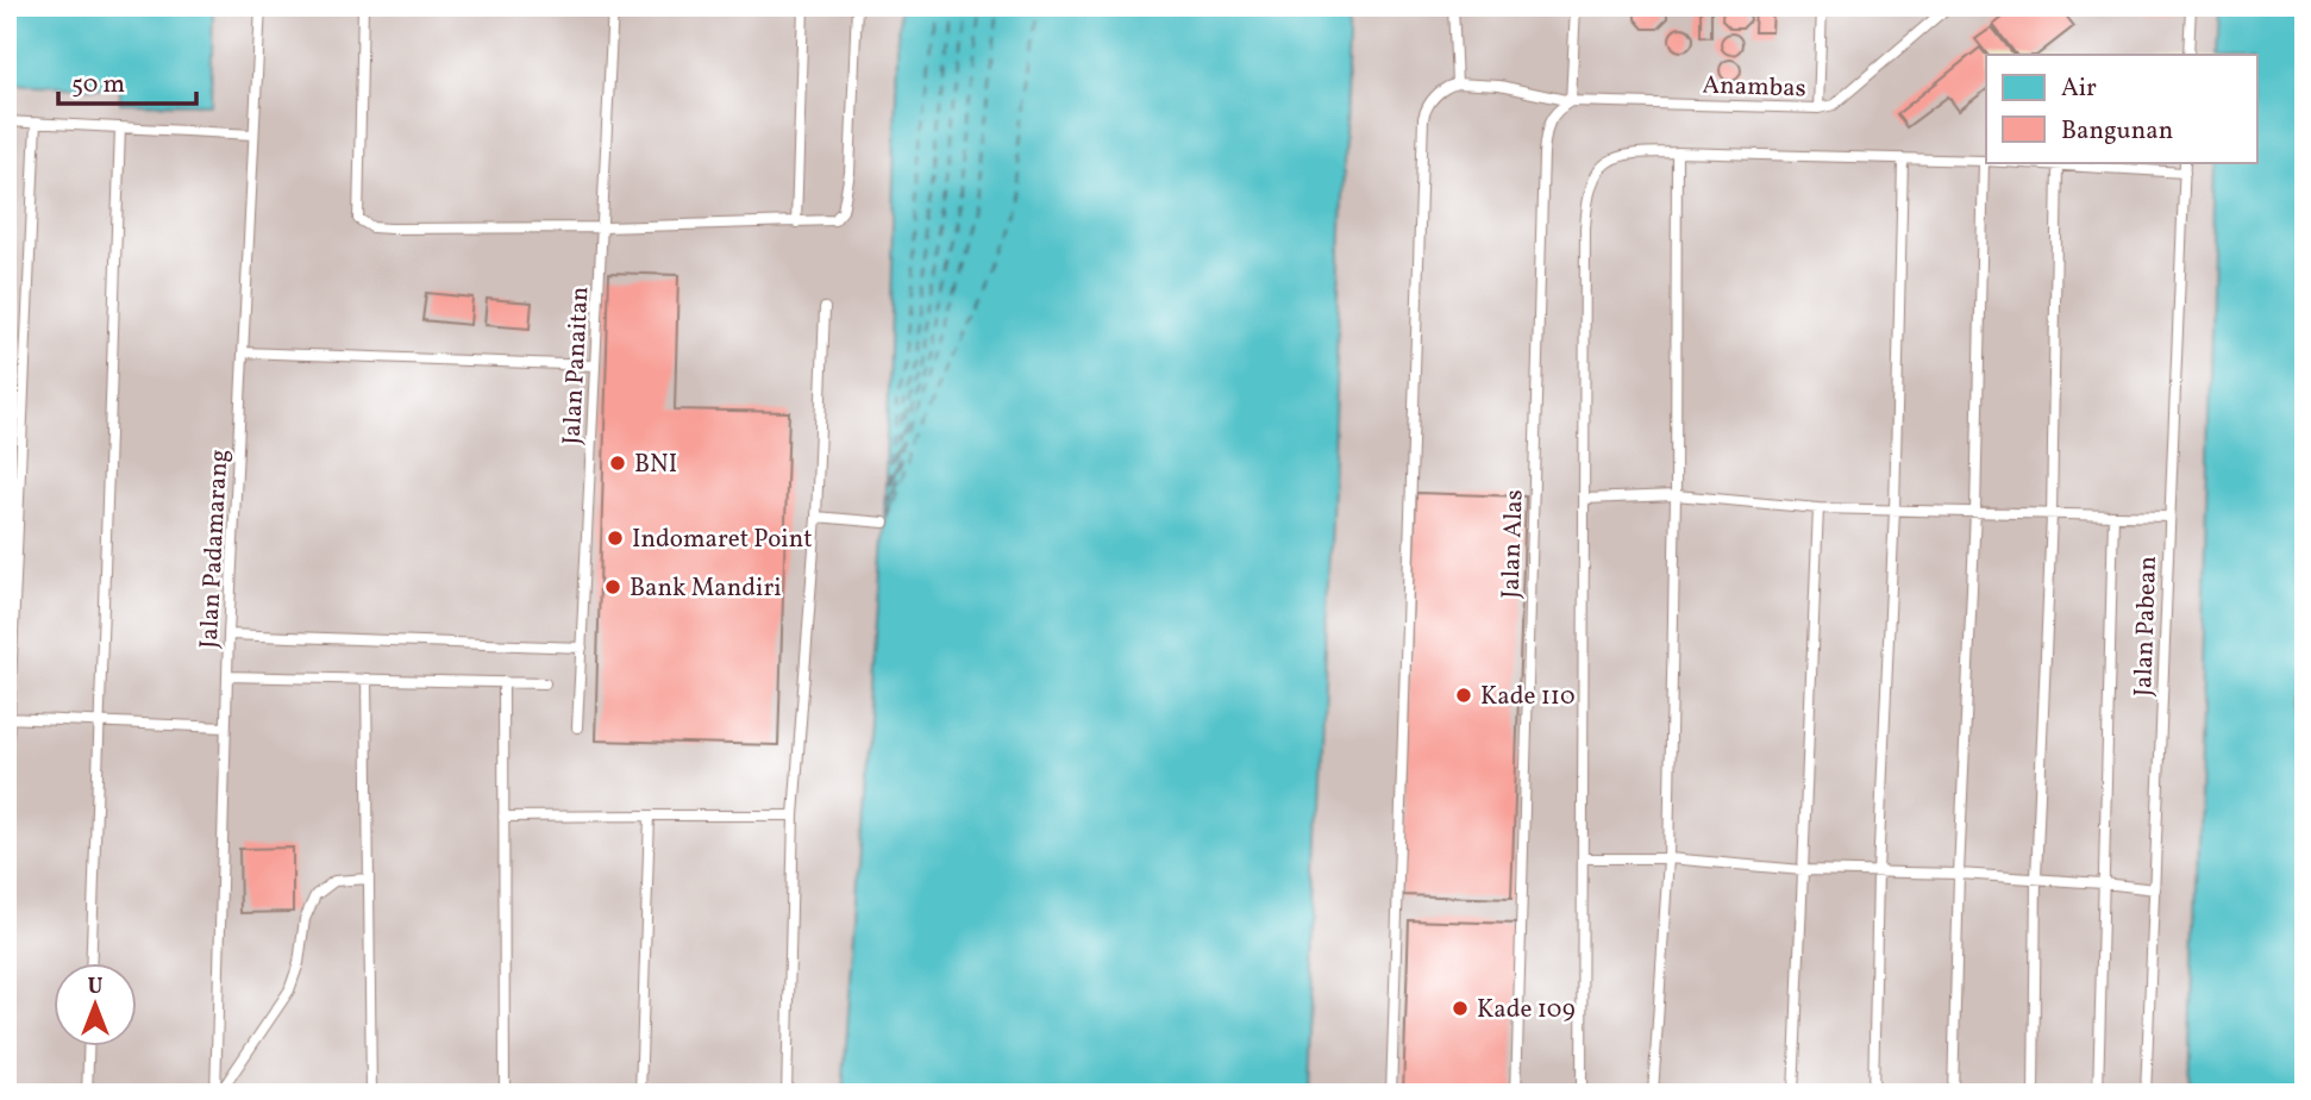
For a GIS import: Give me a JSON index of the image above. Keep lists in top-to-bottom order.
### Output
{
  "streets": {
    "lane": [
      "Anambas",
      "Jalan Panaitan",
      "Jalan Alas",
      "Jalan Padamarang",
      "Jalan Pabean"
    ]
  },
  "crossings": [
    ["Anambas", "Jalan Alas"]
  ],
  "places": [
    "BNI",
    "Indomaret Point",
    "Bank Mandiri",
    "Kade 110",
    "Kade 109"
  ],
  "legend": ["Air", "Bangunan"],
  "scale_bar": "50 m",
  "north": "top"
}
